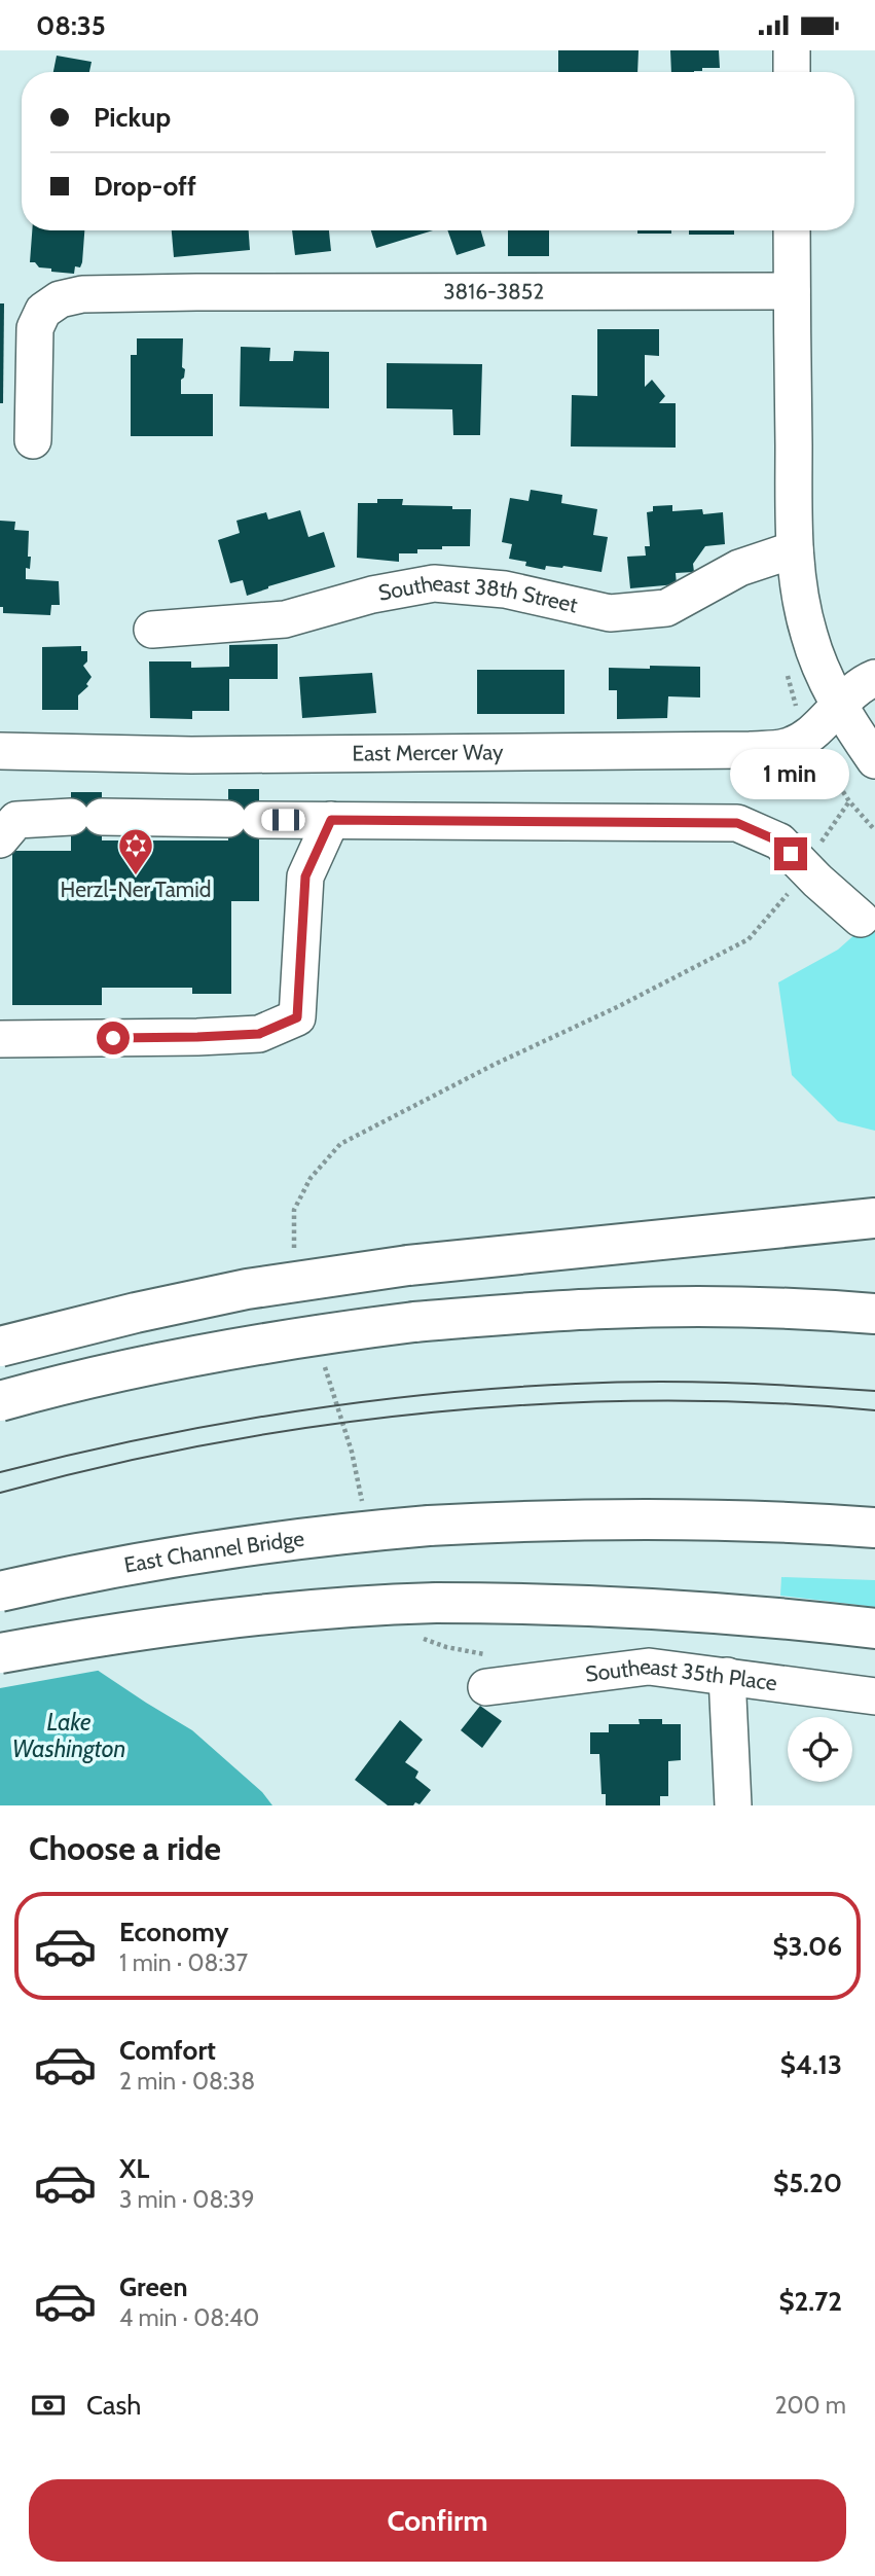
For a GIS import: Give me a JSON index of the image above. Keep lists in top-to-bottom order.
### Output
{
  "streets": {
    "highway": ["East Channel Bridge"],
    "street": [
      "3816-3852",
      "Southeast 38th Street",
      "East Mercer Way",
      "Southeast 35th Place"
    ]
  },
  "water": ["Lake Washington"],
  "places": {
    "synagogue": ["Herzl-Ner Tamid"]
  },
  "page": {
    "status": "08:35",
    "banner": ["Pickup", "Drop-off"],
    "bubble": "1 min",
    "heading": "Choose a ride",
    "list": [
      {
        "name": "Economy",
        "note": "1 min · 08:37",
        "value": "$3.06"
      },
      {
        "name": "Comfort",
        "note": "2 min · 08:38",
        "value": "$4.13"
      },
      {
        "name": "XL",
        "note": "3 min · 08:39",
        "value": "$5.20"
      },
      {
        "name": "Green",
        "note": "4 min · 08:40",
        "value": "$2.72"
      }
    ],
    "pay": ["Cash", "200 m"],
    "buttons": "Confirm"
  }
}
